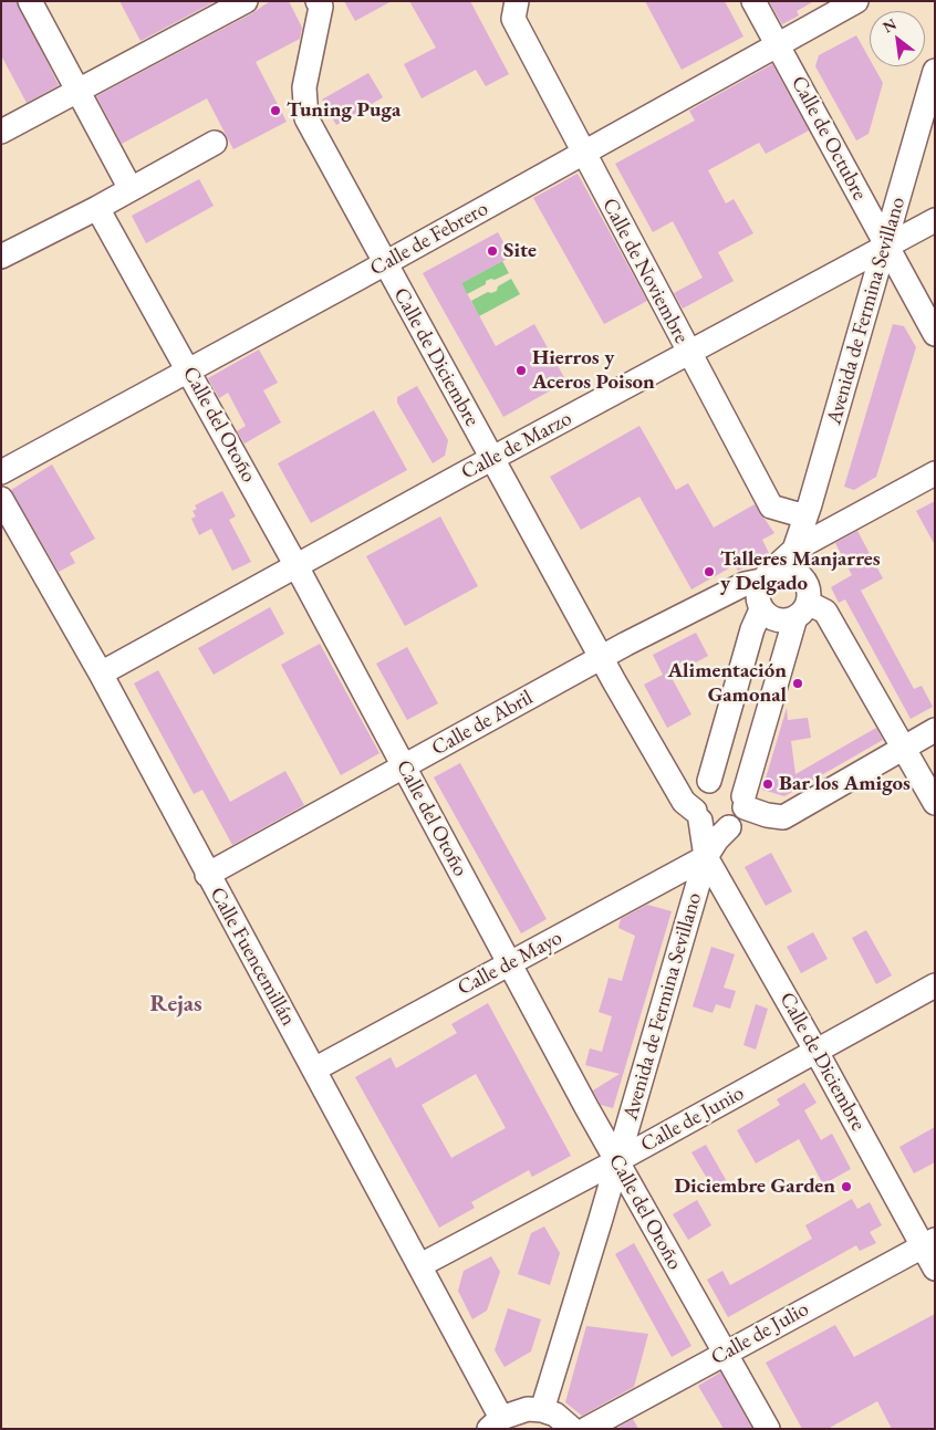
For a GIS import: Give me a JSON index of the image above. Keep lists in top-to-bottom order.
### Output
{
  "streets": {
    "street": [
      "Calle de Octubre",
      "Calle de Febrero",
      "Calle de Noviembre",
      "Avenida de Fermina Sevillano",
      "Calle de Diciembre",
      "Calle del Otoño",
      "Calle de Marzo",
      "Calle de Abril",
      "Calle Fuencemillán",
      "Calle de Mayo",
      "Calle de Junio",
      "Calle de Julio"
    ]
  },
  "crossings": [
    ["Calle de Octubre", "Calle de Febrero"],
    ["Calle de Octubre", "Avenida de Fermina Sevillano"],
    ["Calle de Octubre", "Calle de Marzo"],
    ["Calle de Febrero", "Calle de Noviembre"],
    ["Calle de Febrero", "Calle de Diciembre"],
    ["Calle de Febrero", "Calle del Otoño"],
    ["Calle de Noviembre", "Avenida de Fermina Sevillano"],
    ["Calle de Noviembre", "Calle de Marzo"],
    ["Avenida de Fermina Sevillano", "Calle de Diciembre"],
    ["Avenida de Fermina Sevillano", "Calle del Otoño"],
    ["Avenida de Fermina Sevillano", "Calle de Marzo"],
    ["Avenida de Fermina Sevillano", "Calle de Mayo"],
    ["Avenida de Fermina Sevillano", "Calle de Junio"],
    ["Calle de Diciembre", "Calle de Marzo"],
    ["Calle de Diciembre", "Calle de Abril"],
    ["Calle de Diciembre", "Calle de Mayo"],
    ["Calle de Diciembre", "Calle de Junio"],
    ["Calle de Diciembre", "Calle de Julio"],
    ["Calle del Otoño", "Calle de Marzo"],
    ["Calle del Otoño", "Calle de Abril"],
    ["Calle del Otoño", "Calle de Mayo"],
    ["Calle del Otoño", "Calle de Junio"],
    ["Calle del Otoño", "Calle de Julio"],
    ["Calle de Marzo", "Calle Fuencemillán"],
    ["Calle de Abril", "Calle Fuencemillán"],
    ["Calle Fuencemillán", "Calle de Mayo"],
    ["Calle Fuencemillán", "Calle de Junio"]
  ],
  "districts": ["Rejas"],
  "places": [
    "Tuning Puga",
    "Site",
    "Hierros y Aceros Poison",
    "Talleres Manjarres y Delgado",
    "Alimentación Gamonal",
    "Bar los Amigos",
    "Diciembre Garden"
  ],
  "north": "top left"
}
